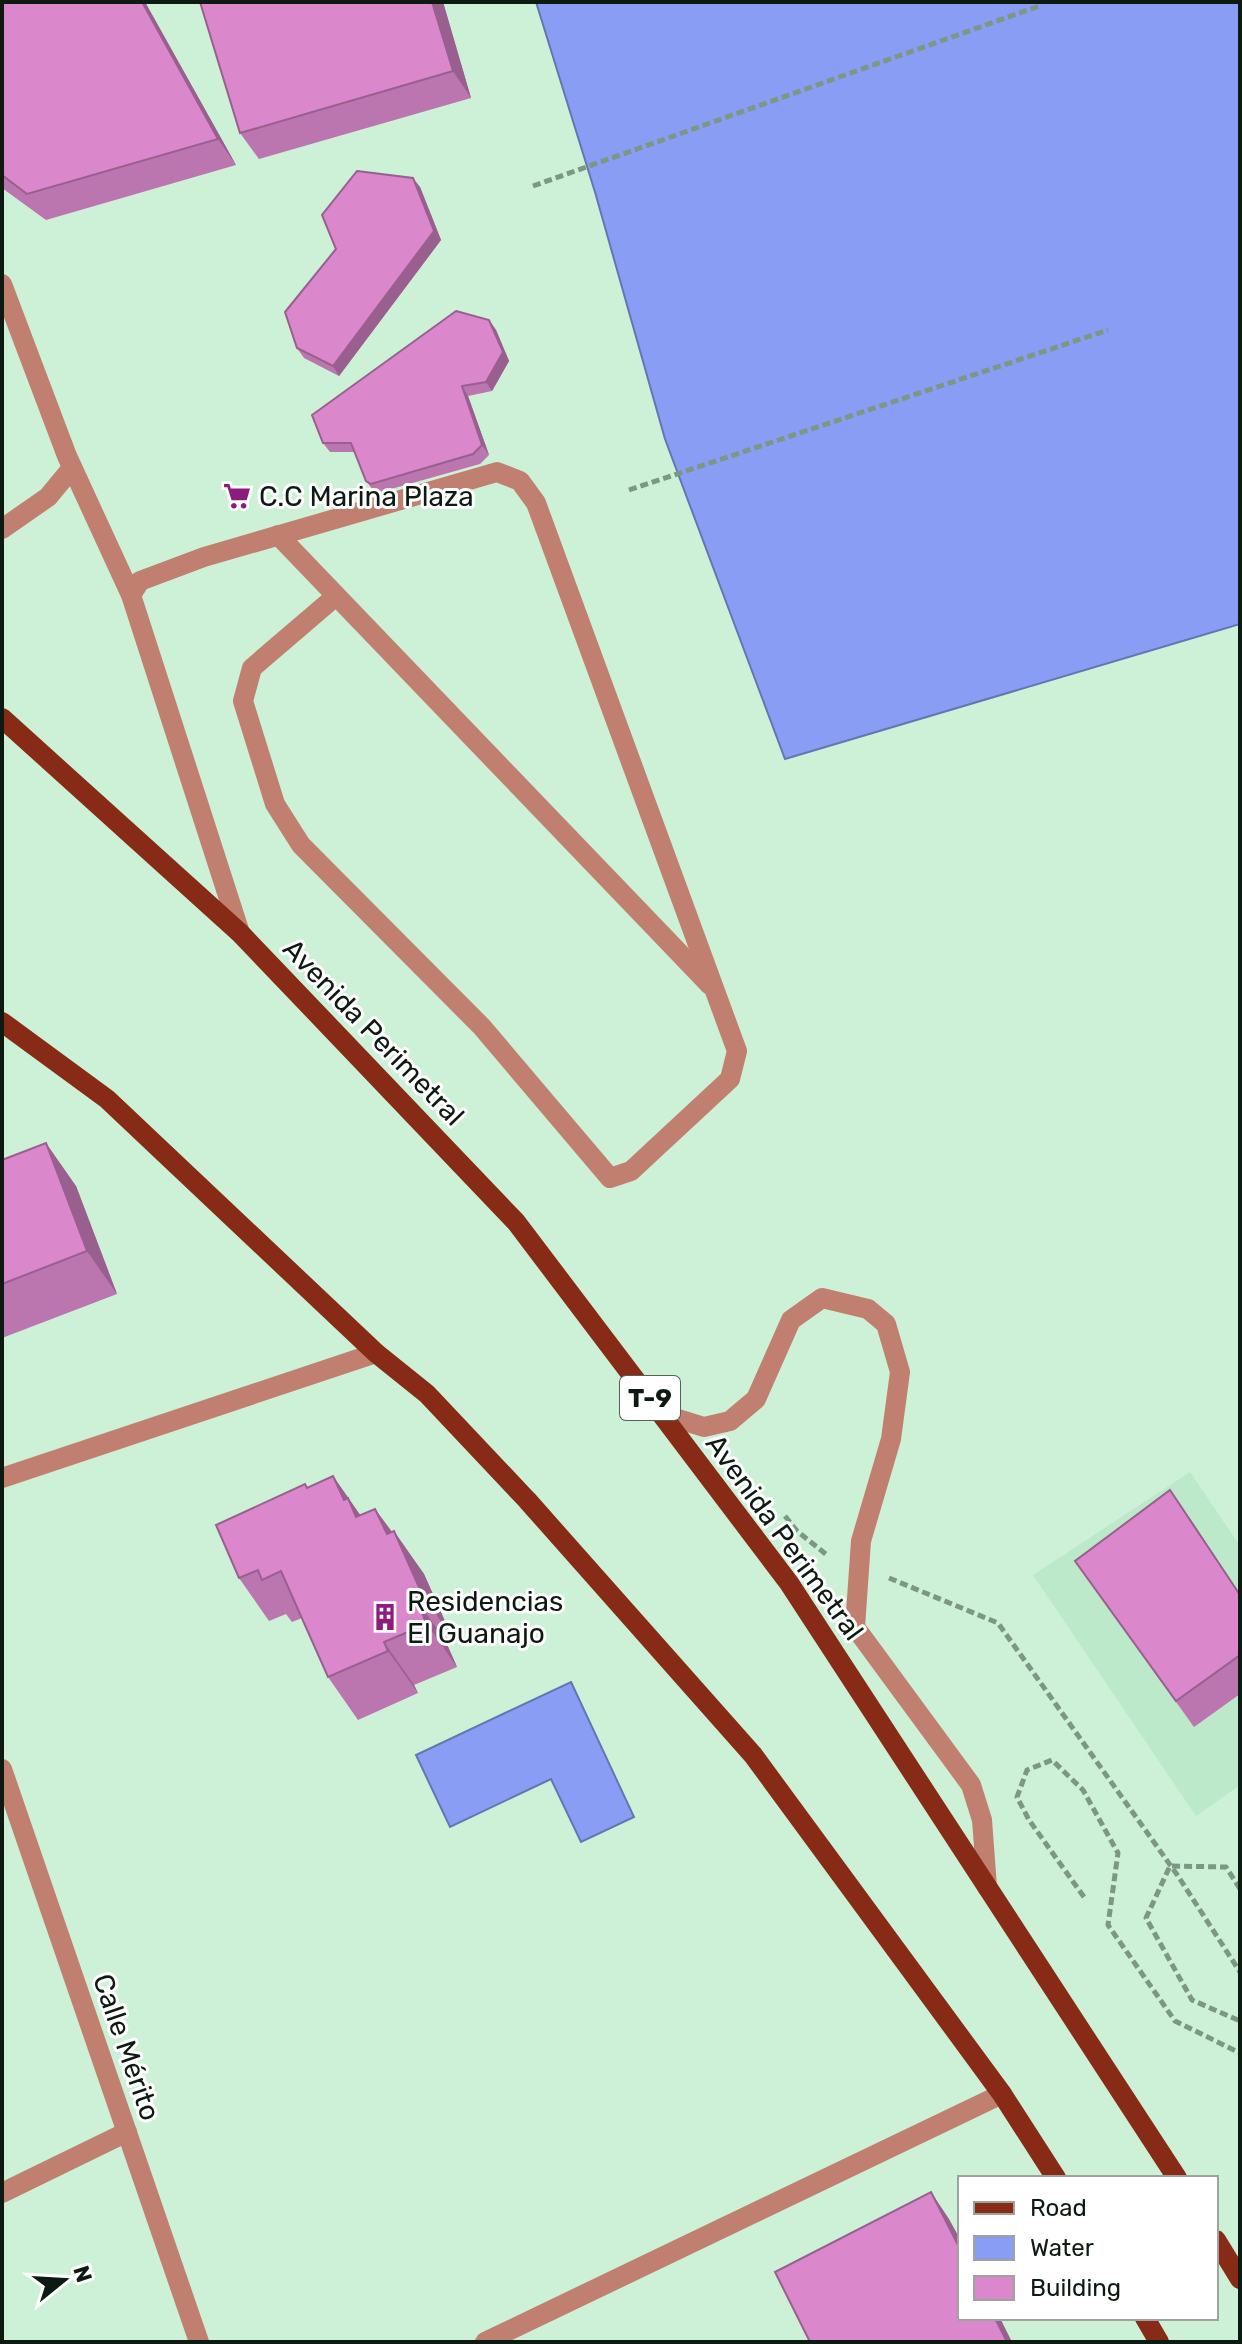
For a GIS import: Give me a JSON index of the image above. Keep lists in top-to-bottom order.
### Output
{
  "streets": {
    "main road": ["Avenida Perimetral", "T-9"],
    "street": ["Calle Mérito"]
  },
  "places": {
    "supermarket": ["C.C Marina Plaza"],
    "building": ["Residencias El Guanajo"]
  },
  "legend": ["Road", "Water", "Building"],
  "north": "right"
}
